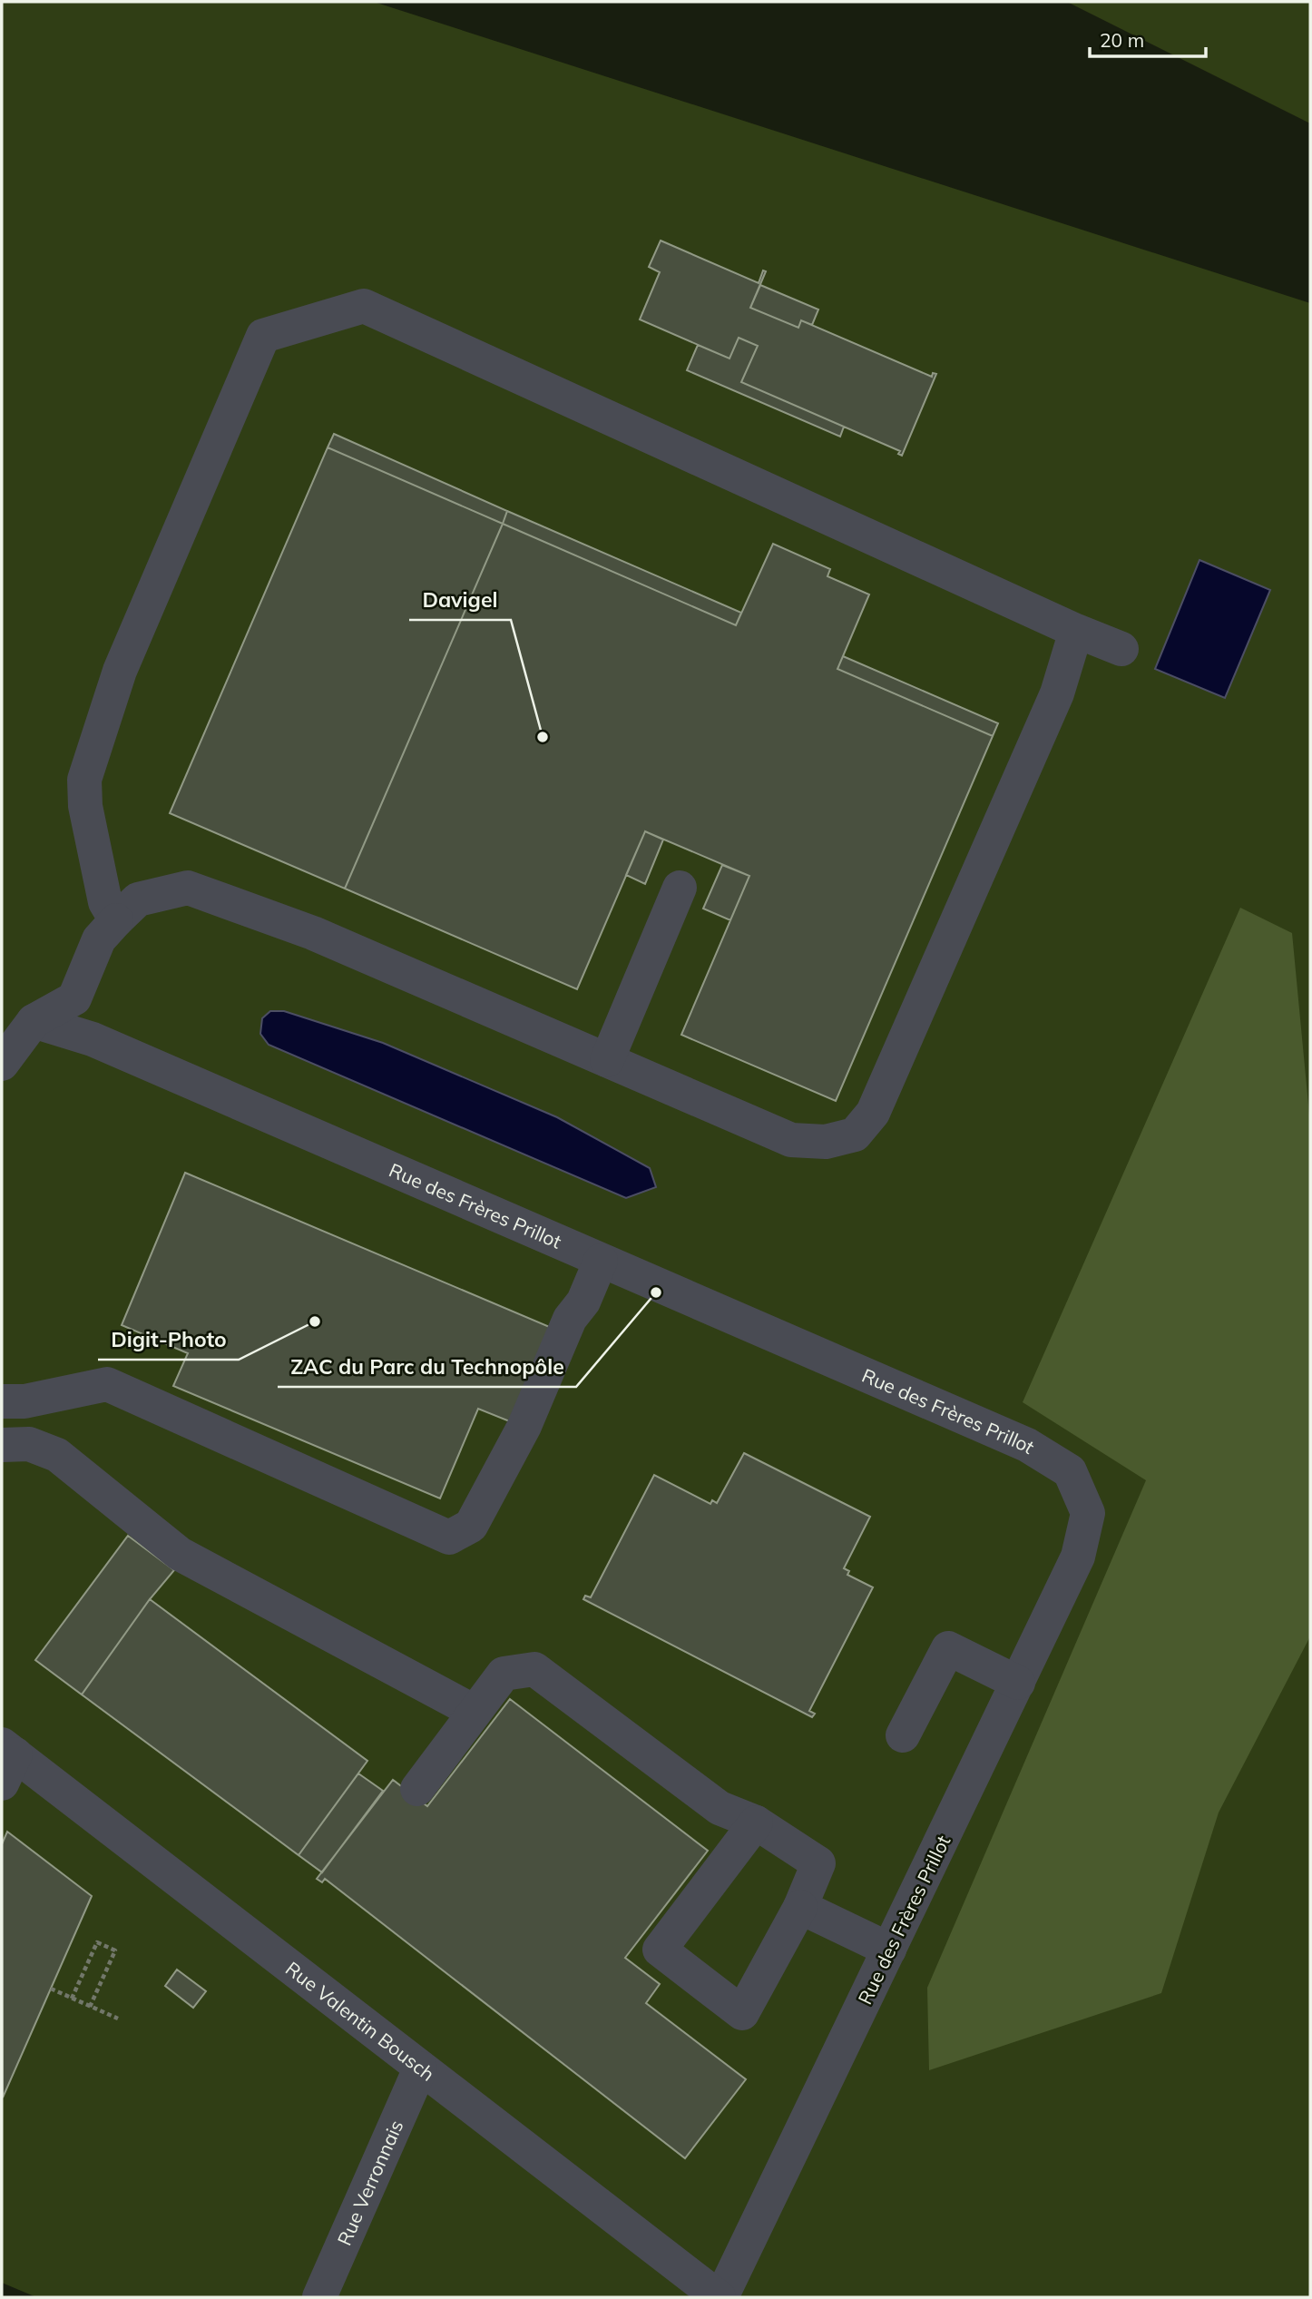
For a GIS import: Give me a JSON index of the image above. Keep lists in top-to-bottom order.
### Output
{
  "streets": {
    "street": ["Rue des Frères Prillot", "Rue Valentin Bousch", "Rue Verronnais"]
  },
  "crossings": [
    ["Rue des Frères Prillot", "Rue Valentin Bousch"],
    ["Rue Valentin Bousch", "Rue Verronnais"]
  ],
  "places": ["Davigel", "ZAC du Parc du Technopôle", "Digit-Photo"],
  "scale_bar": "20 m"
}
